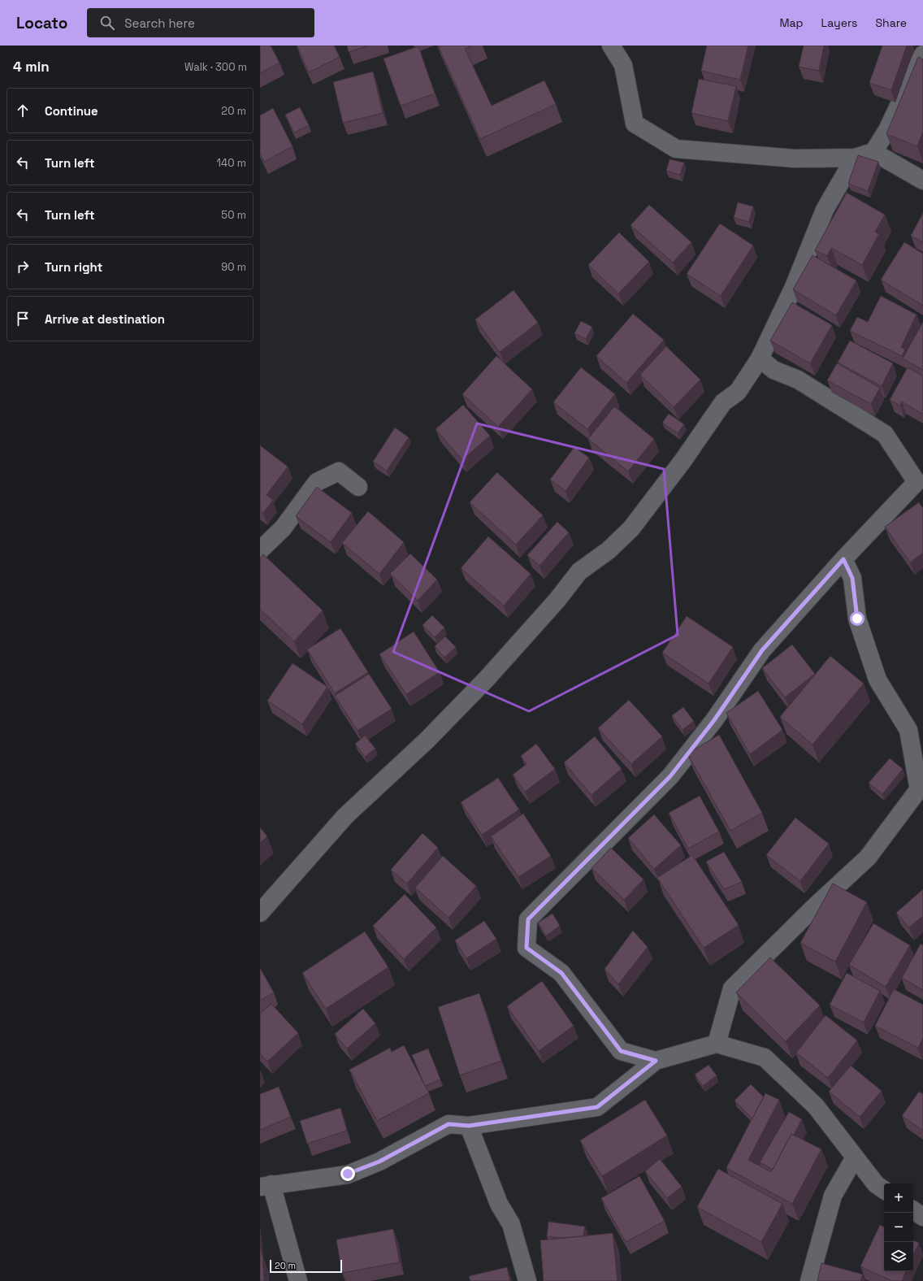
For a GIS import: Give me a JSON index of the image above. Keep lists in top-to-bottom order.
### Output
{
  "scale_bar": "20 m",
  "page": {
    "header": "Locato",
    "search": "Search here",
    "nav": ["Map", "Layers", "Share"],
    "heading": ["4 min", "Walk · 300 m"],
    "list": [
      ["Continue", "20 m"],
      ["Turn left", "140 m"],
      ["Turn left", "50 m"],
      ["Turn right", "90 m"],
      "Arrive at destination"
    ],
    "map_buttons": ["+", "−"],
    "scale": "20 m"
  }
}
